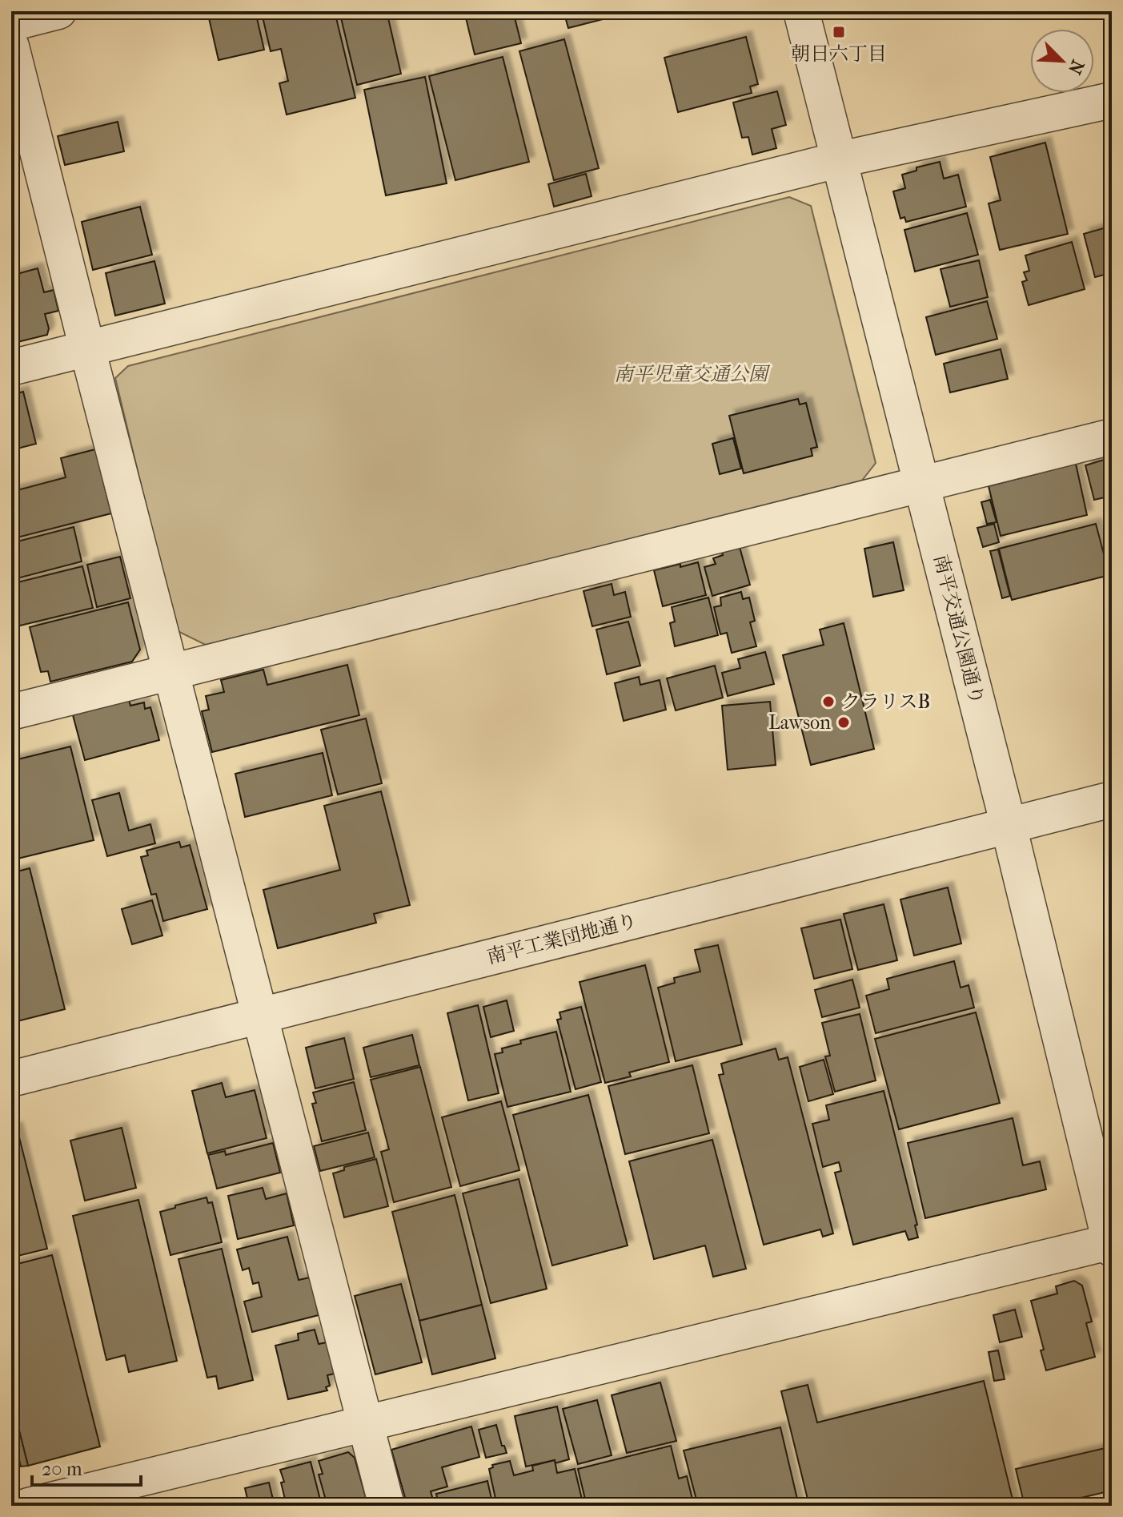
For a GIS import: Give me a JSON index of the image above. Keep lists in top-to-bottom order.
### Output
{
  "streets": {
    "street": ["南平交通公園通り", "南平工業団地通り"]
  },
  "crossings": [
    ["南平交通公園通り", "南平工業団地通り"]
  ],
  "parks": ["南平児童交通公園"],
  "places": {
    "transit": ["朝日六丁目"],
    "other": ["クラリスB", "Lawson"]
  },
  "scale_bar": "20 m",
  "north": "bottom right"
}
